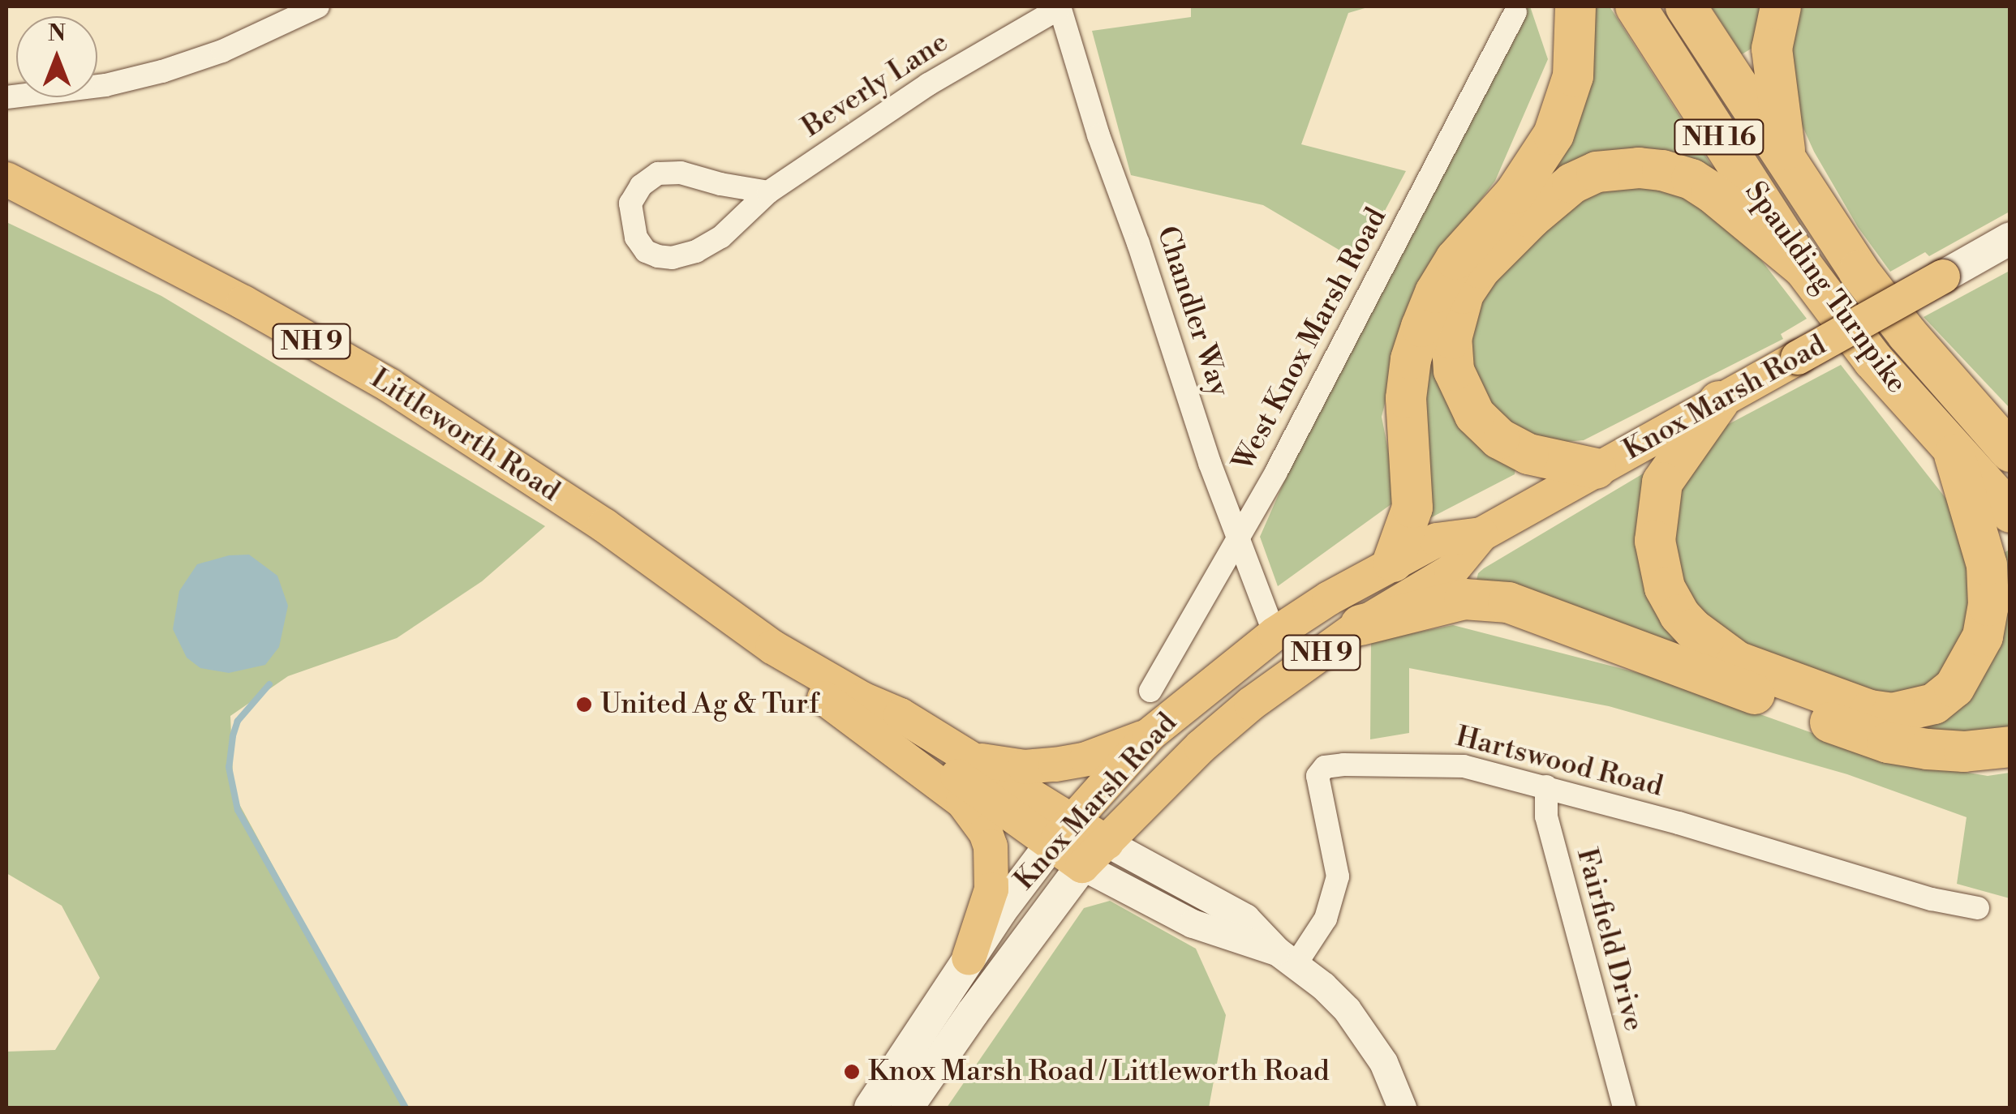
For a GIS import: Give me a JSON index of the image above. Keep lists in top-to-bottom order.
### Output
{
  "streets": {
    "highway": ["NH 16", "Spaulding Turnpike"],
    "main road": ["NH 9", "Knox Marsh Road", "Littleworth Road"],
    "street": [
      "Beverly Lane",
      "Chandler Way",
      "West Knox Marsh Road",
      "Hartswood Road",
      "Fairfield Drive"
    ]
  },
  "crossings": [
    ["Beverly Lane", "Chandler Way"],
    ["Chandler Way", "West Knox Marsh Road"],
    ["Chandler Way", "Knox Marsh Road"],
    ["NH 9", "Knox Marsh Road"],
    ["NH 9", "Littleworth Road"],
    ["Knox Marsh Road", "Littleworth Road"],
    ["Hartswood Road", "Fairfield Drive"]
  ],
  "places": ["United Ag & Turf", "Knox Marsh Road / Littleworth Road"],
  "north": "top"
}
